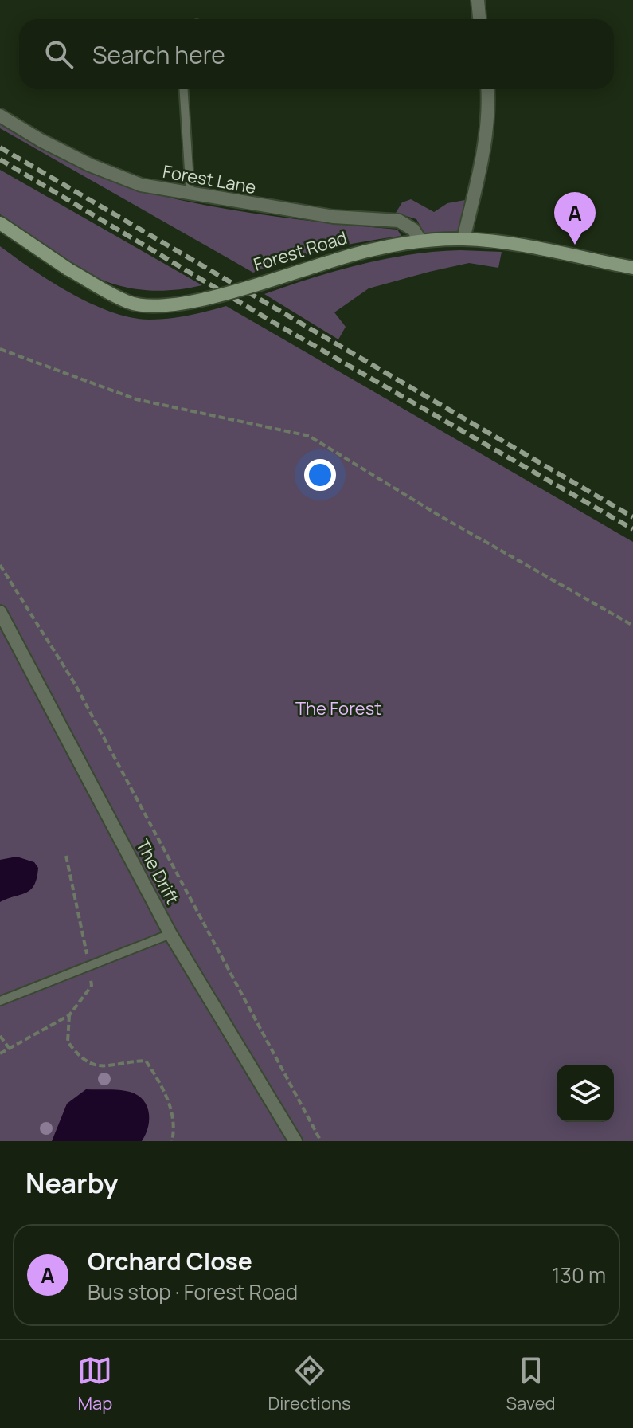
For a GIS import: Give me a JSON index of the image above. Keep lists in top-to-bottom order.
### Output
{
  "streets": {
    "street": ["Forest Lane", "Forest Road", "The Drift"]
  },
  "crossings": [
    ["Forest Lane", "Forest Road"]
  ],
  "parks": ["The Forest"],
  "page": {
    "search": "Search here",
    "pins": "A",
    "heading": "Nearby",
    "list": [
      {
        "mark": "A",
        "name": "Orchard Close",
        "note": "Bus stop · Forest Road",
        "value": "130 m"
      }
    ],
    "nav": ["Map", "Directions", "Saved"]
  }
}
